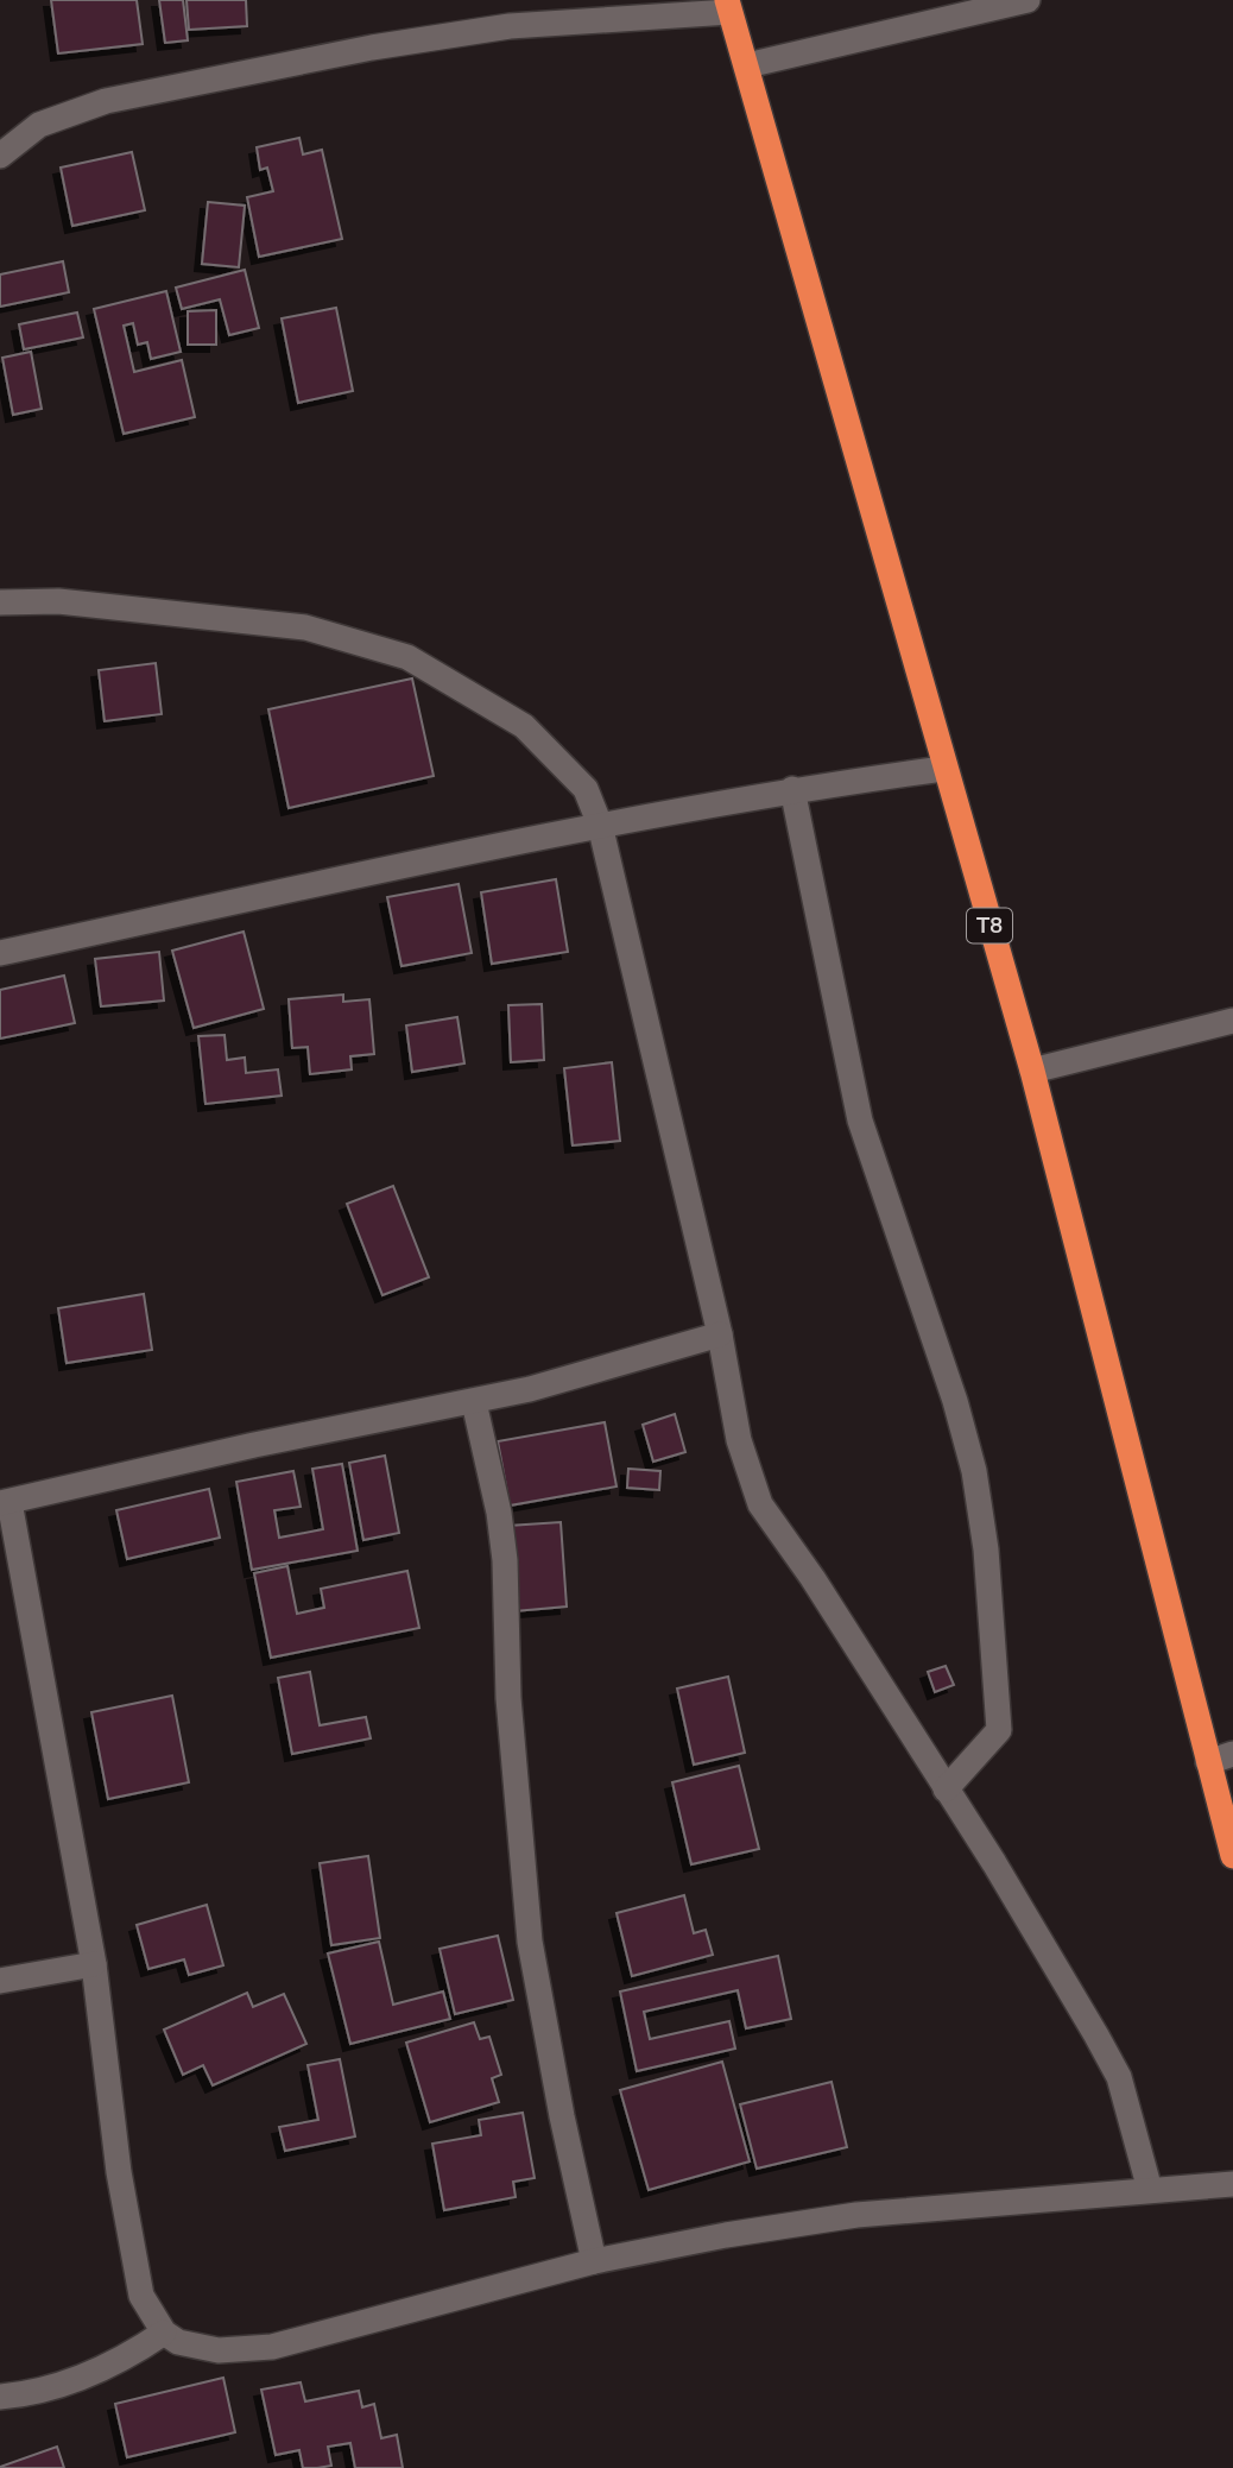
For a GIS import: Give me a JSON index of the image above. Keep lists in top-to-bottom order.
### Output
{
  "streets": {
    "highway": ["T8"]
  }
}
